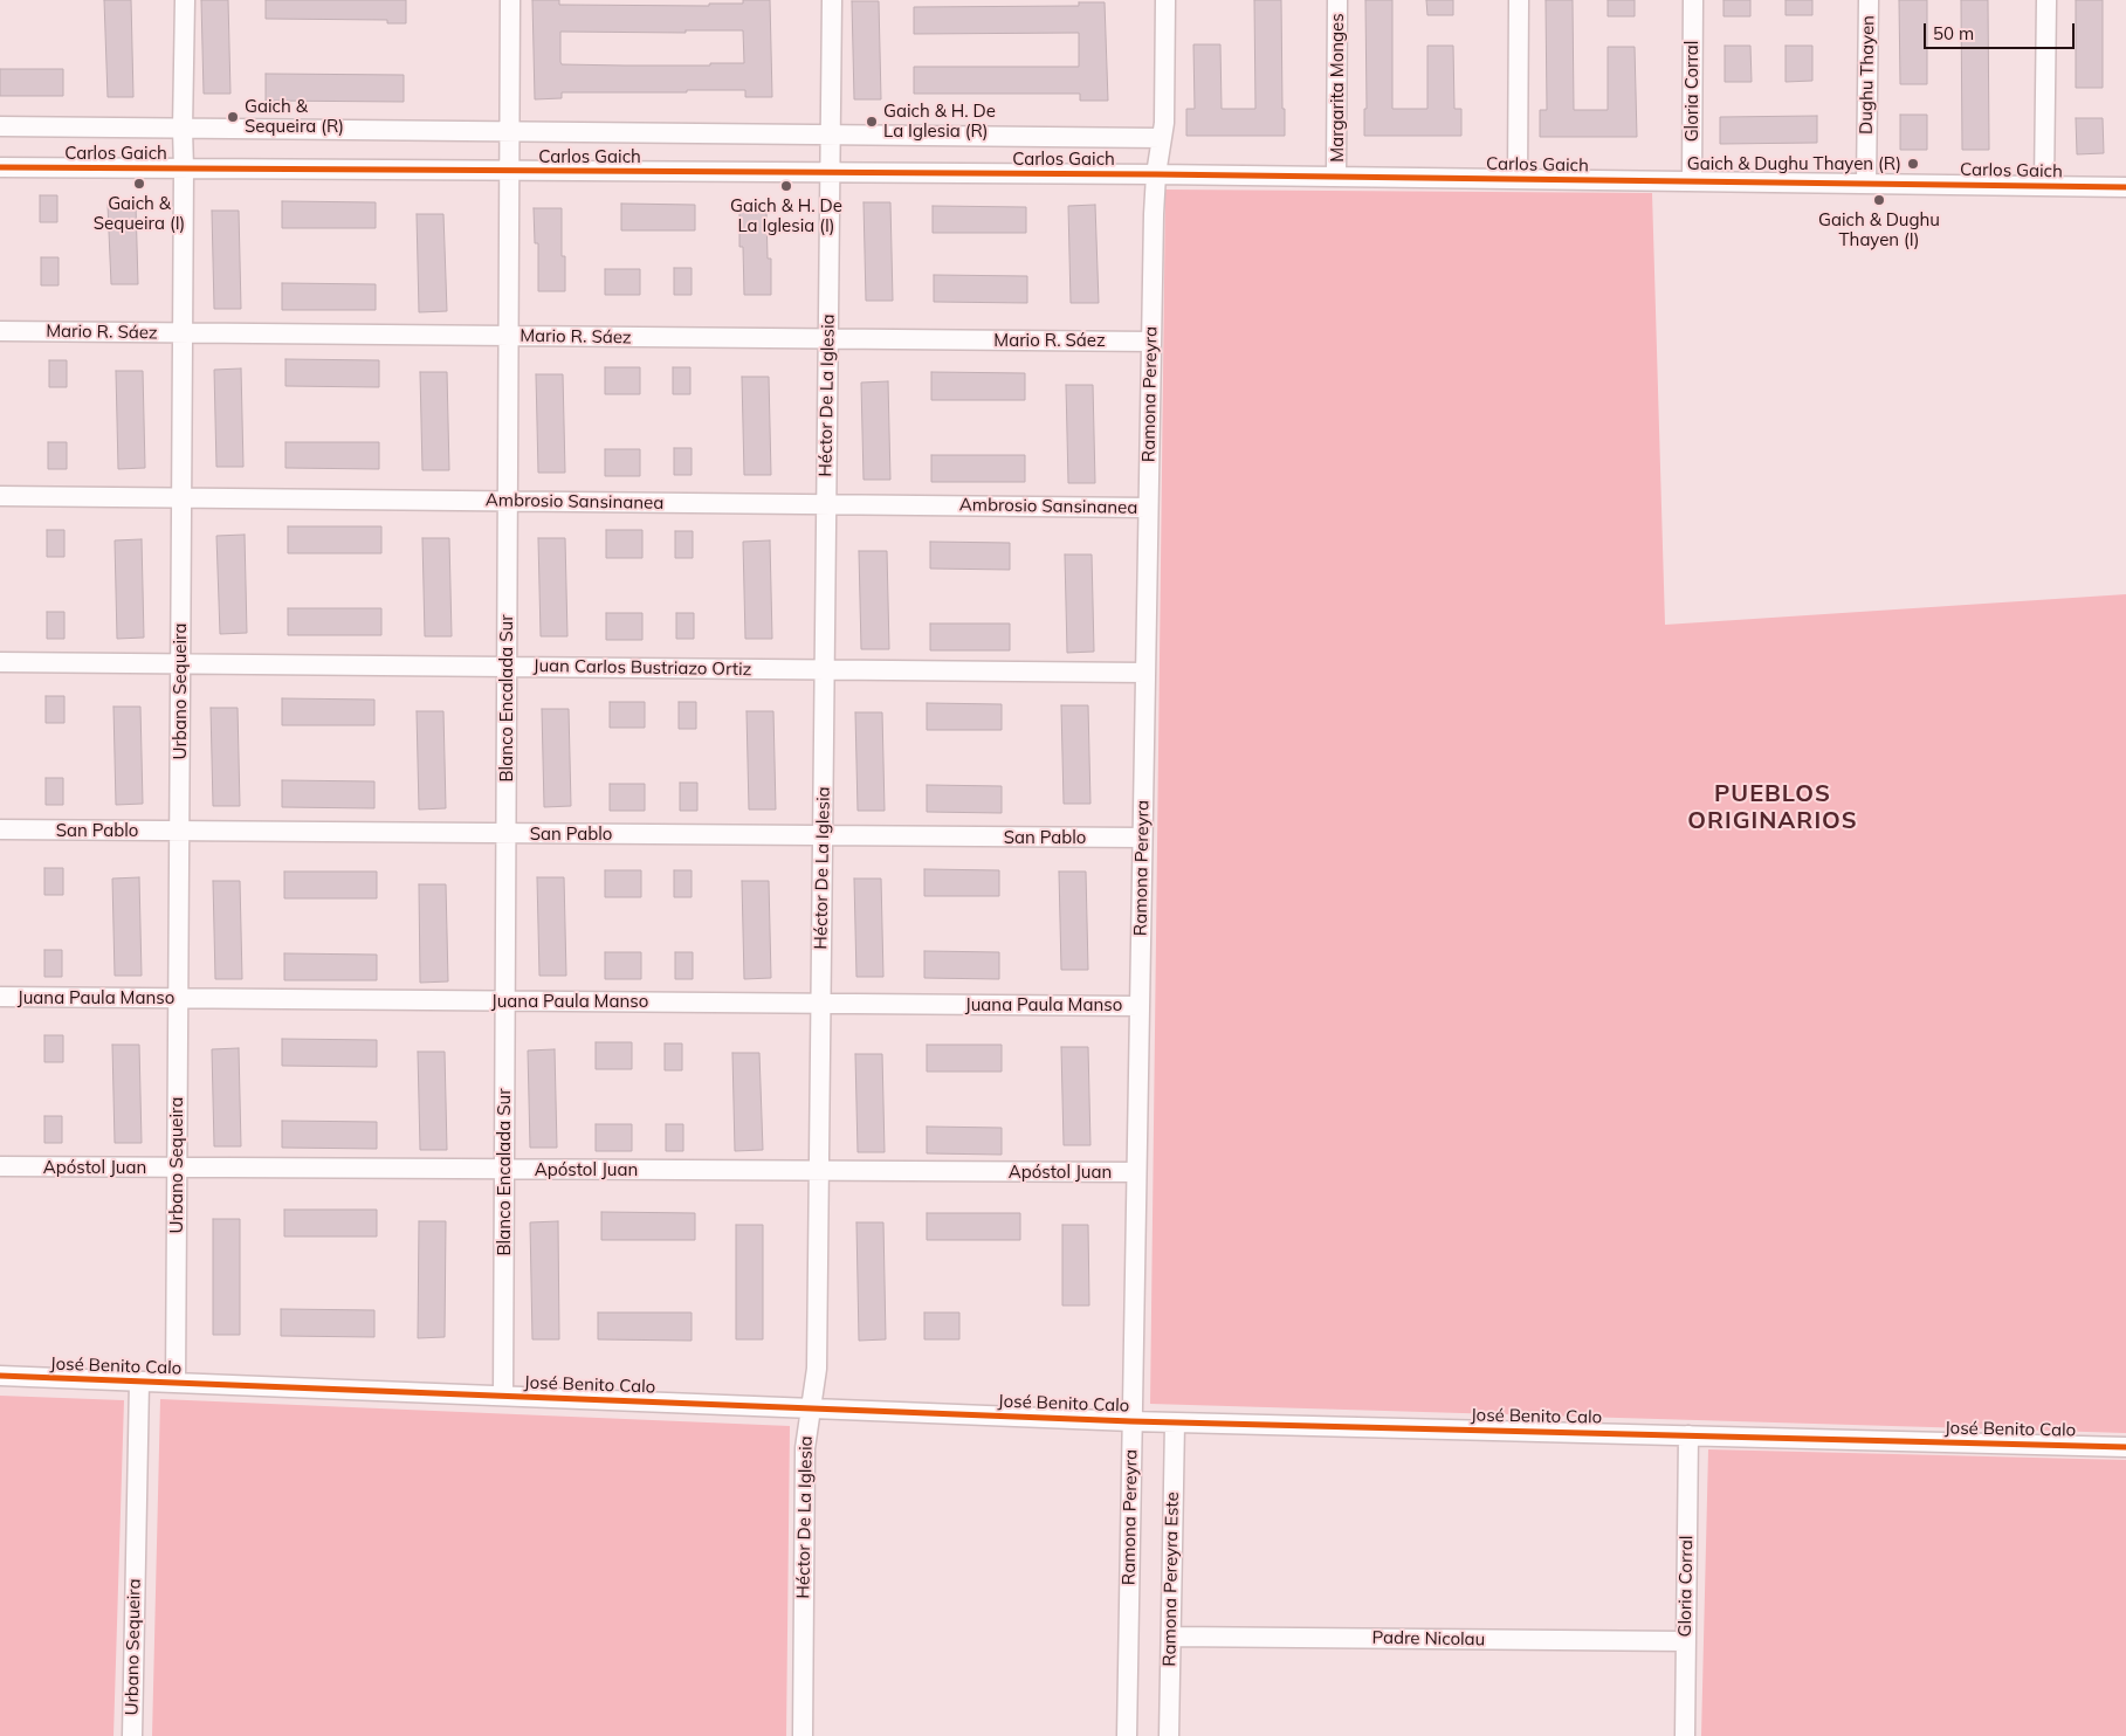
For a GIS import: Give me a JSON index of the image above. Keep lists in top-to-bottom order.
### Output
{
  "streets": {
    "street": [
      "Dughu Thayen",
      "Margarita Monges",
      "Gloria Corral",
      "Carlos Gaich",
      "Mario R. Sáez",
      "Ramona Pereyra",
      "Héctor De La Iglesia",
      "Ambrosio Sansinanea",
      "Juan Carlos Bustriazo Ortiz",
      "Urbano Sequeira",
      "Blanco Encalada Sur",
      "San Pablo",
      "Juana Paula Manso",
      "Apóstol Juan",
      "José Benito Calo",
      "Ramona Pereyra Este",
      "Padre Nicolau"
    ]
  },
  "crossings": [
    ["Dughu Thayen", "Carlos Gaich"],
    ["Margarita Monges", "Carlos Gaich"],
    ["Gloria Corral", "Carlos Gaich"],
    ["Gloria Corral", "José Benito Calo"],
    ["Gloria Corral", "Padre Nicolau"],
    ["Carlos Gaich", "Ramona Pereyra"],
    ["Carlos Gaich", "Héctor De La Iglesia"],
    ["Carlos Gaich", "Urbano Sequeira"],
    ["Carlos Gaich", "Blanco Encalada Sur"],
    ["Mario R. Sáez", "Ramona Pereyra"],
    ["Mario R. Sáez", "Héctor De La Iglesia"],
    ["Mario R. Sáez", "Urbano Sequeira"],
    ["Mario R. Sáez", "Blanco Encalada Sur"],
    ["Ramona Pereyra", "Ambrosio Sansinanea"],
    ["Ramona Pereyra", "Juan Carlos Bustriazo Ortiz"],
    ["Ramona Pereyra", "San Pablo"],
    ["Ramona Pereyra", "Juana Paula Manso"],
    ["Ramona Pereyra", "Apóstol Juan"],
    ["Ramona Pereyra", "José Benito Calo"],
    ["Héctor De La Iglesia", "Ambrosio Sansinanea"],
    ["Héctor De La Iglesia", "Juan Carlos Bustriazo Ortiz"],
    ["Héctor De La Iglesia", "San Pablo"],
    ["Héctor De La Iglesia", "Juana Paula Manso"],
    ["Héctor De La Iglesia", "Apóstol Juan"],
    ["Héctor De La Iglesia", "José Benito Calo"],
    ["Ambrosio Sansinanea", "Urbano Sequeira"],
    ["Ambrosio Sansinanea", "Blanco Encalada Sur"],
    ["Juan Carlos Bustriazo Ortiz", "Urbano Sequeira"],
    ["Juan Carlos Bustriazo Ortiz", "Blanco Encalada Sur"],
    ["Urbano Sequeira", "San Pablo"],
    ["Urbano Sequeira", "Juana Paula Manso"],
    ["Urbano Sequeira", "Apóstol Juan"],
    ["Urbano Sequeira", "José Benito Calo"],
    ["Blanco Encalada Sur", "San Pablo"],
    ["Blanco Encalada Sur", "Juana Paula Manso"],
    ["Blanco Encalada Sur", "Apóstol Juan"],
    ["Blanco Encalada Sur", "José Benito Calo"],
    ["José Benito Calo", "Ramona Pereyra Este"],
    ["Ramona Pereyra Este", "Padre Nicolau"]
  ],
  "districts": ["PUEBLOS ORIGINARIOS"],
  "places": [
    "Gaich & Sequeira (R)",
    "Gaich & H. De La Iglesia (R)",
    "Gaich & Dughu Thayen (R)",
    "Gaich & Sequeira (I)",
    "Gaich & H. De La Iglesia (I)",
    "Gaich & Dughu Thayen (I)"
  ],
  "scale_bar": "50 m"
}
